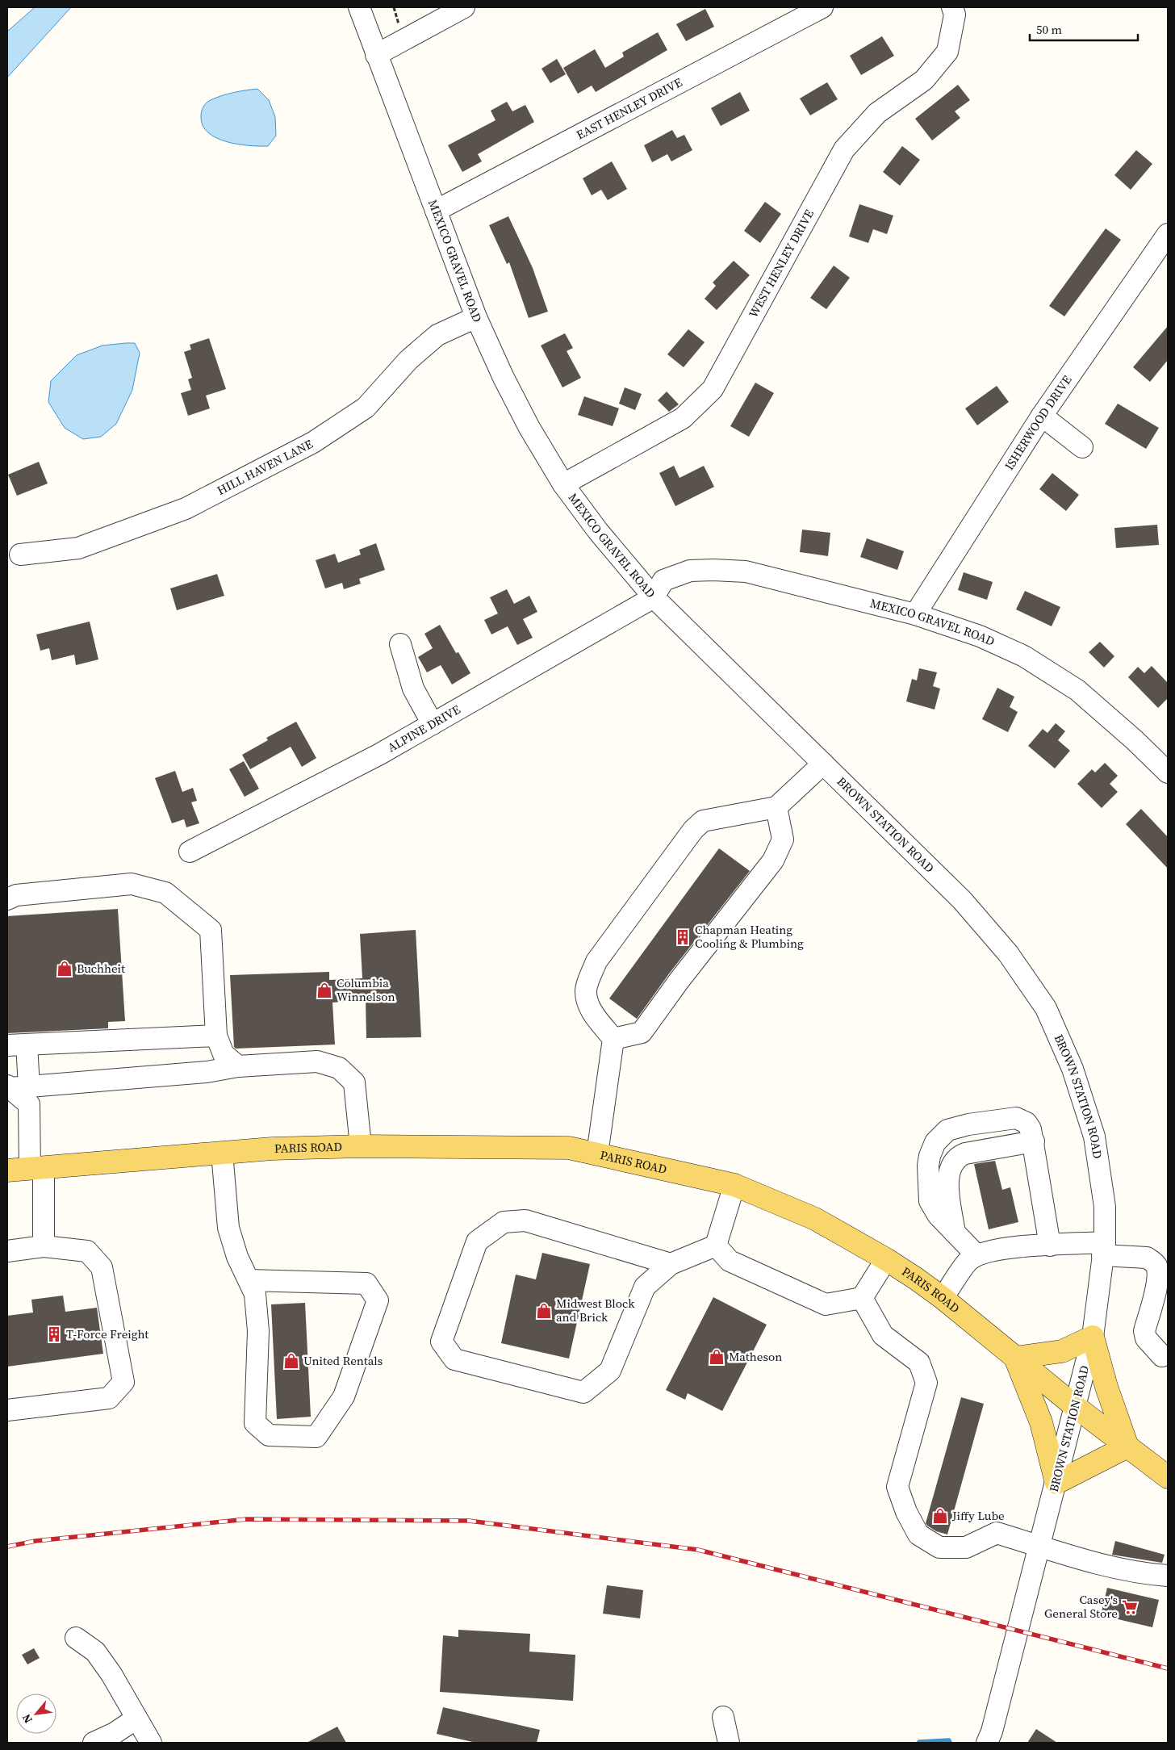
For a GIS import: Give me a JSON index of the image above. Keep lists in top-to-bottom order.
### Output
{
  "streets": {
    "main road": ["PARIS ROAD"],
    "street": [
      "EAST HENLEY DRIVE",
      "MEXICO GRAVEL ROAD",
      "WEST HENLEY DRIVE",
      "ISHERWOOD DRIVE",
      "HILL HAVEN LANE",
      "ALPINE DRIVE",
      "BROWN STATION ROAD"
    ]
  },
  "crossings": [
    ["EAST HENLEY DRIVE", "MEXICO GRAVEL ROAD"],
    ["MEXICO GRAVEL ROAD", "WEST HENLEY DRIVE"],
    ["MEXICO GRAVEL ROAD", "ISHERWOOD DRIVE"],
    ["MEXICO GRAVEL ROAD", "HILL HAVEN LANE"],
    ["MEXICO GRAVEL ROAD", "ALPINE DRIVE"],
    ["MEXICO GRAVEL ROAD", "BROWN STATION ROAD"],
    ["ALPINE DRIVE", "BROWN STATION ROAD"],
    ["BROWN STATION ROAD", "PARIS ROAD"]
  ],
  "places": {
    "building": ["Chapman Heating Cooling & Plumbing", "T-Force Freight"],
    "shop": [
      "Buchheit",
      "Columbia Winnelson",
      "Midwest Block and Brick",
      "Matheson",
      "United Rentals",
      "Jiffy Lube"
    ],
    "supermarket": ["Casey's General Store"]
  },
  "scale_bar": "50 m",
  "north": "bottom left"
}
